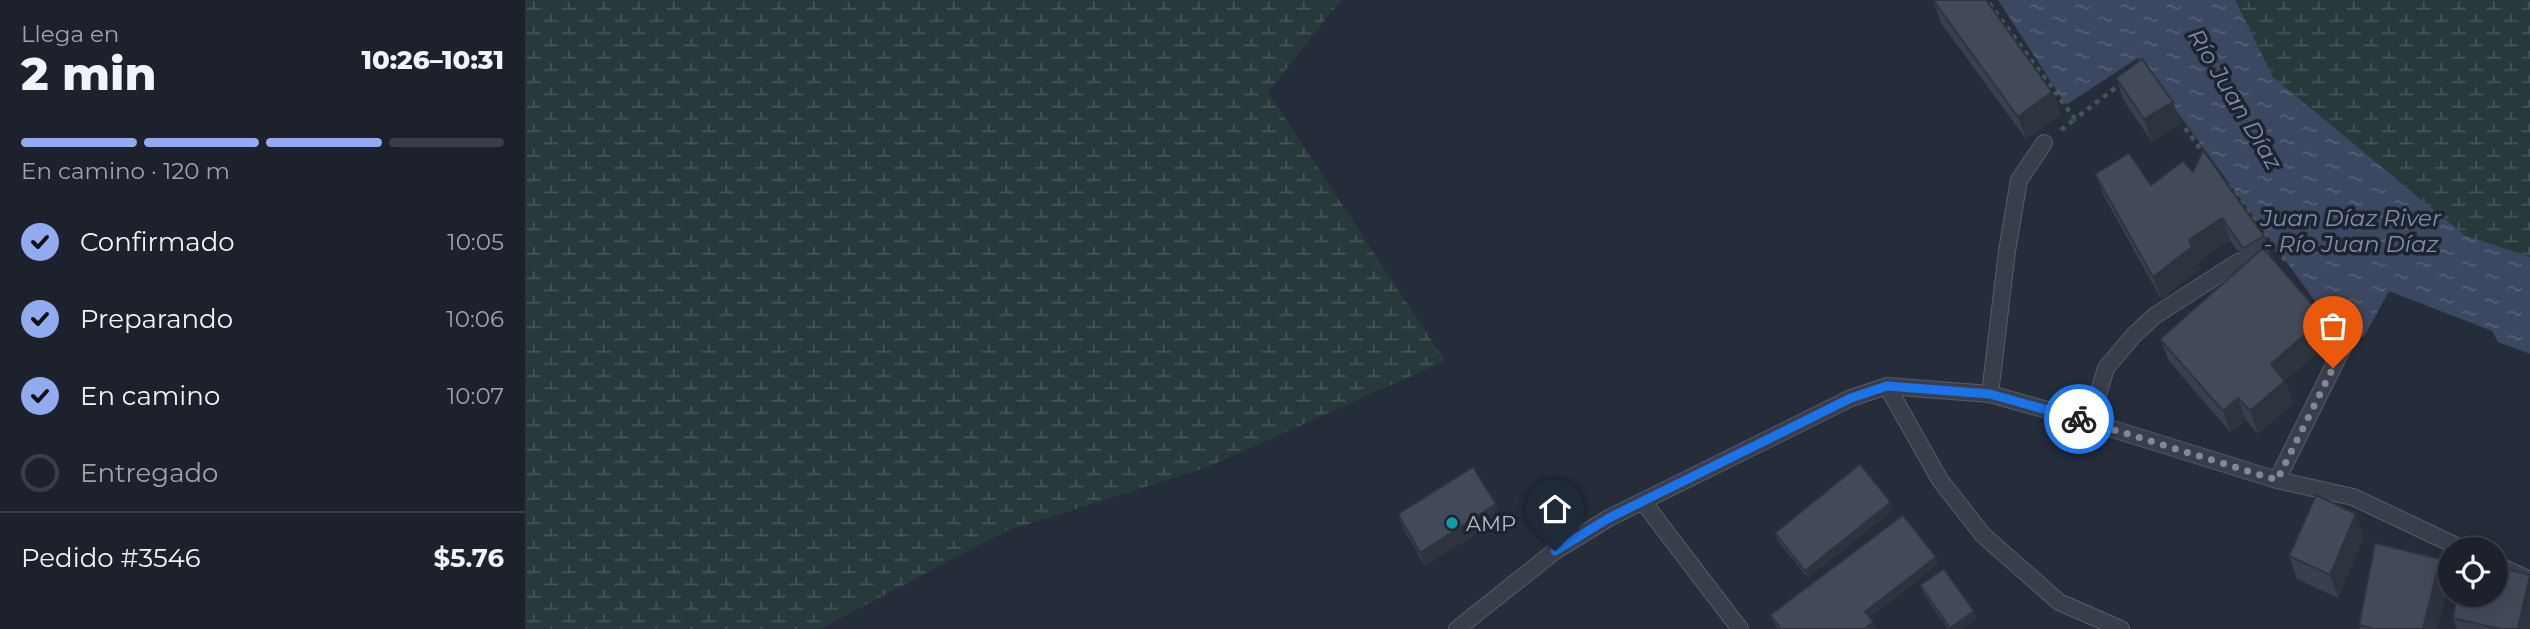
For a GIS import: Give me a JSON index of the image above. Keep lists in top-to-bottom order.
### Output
{
  "water": ["Río Juan Díaz", "Juan Díaz River - Río Juan Díaz"],
  "places": ["AMP"],
  "page": {
    "heading": ["2 min", "Llega en", "10:26–10:31"],
    "panel": ["Pedido #3546", "$5.76"],
    "bar": "En camino · 120 m",
    "list": [
      ["Confirmado", "10:05"],
      ["Preparando", "10:06"],
      ["En camino", "10:07"],
      "Entregado"
    ]
  }
}
